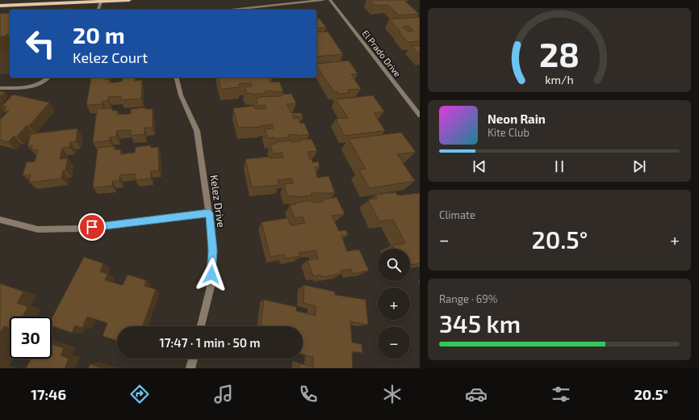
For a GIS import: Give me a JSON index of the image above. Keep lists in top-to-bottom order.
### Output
{
  "streets": {
    "street": ["El Prado Drive", "Kelez Drive"]
  },
  "page": {
    "turn": ["20 m", "Kelez Court"],
    "song": ["Neon Rain", "Kite Club"],
    "tile": [
      "Climate",
      ["Range · 69%", "345 km"]
    ],
    "heat": ["−", "20.5°", "+"],
    "map_buttons": ["+", "−"],
    "limit": "30",
    "trip": "17:47 · 1 min · 50 m",
    "tabs": ["17:46", "20.5°"],
    "gauge": ["28", "km/h"]
  }
}
